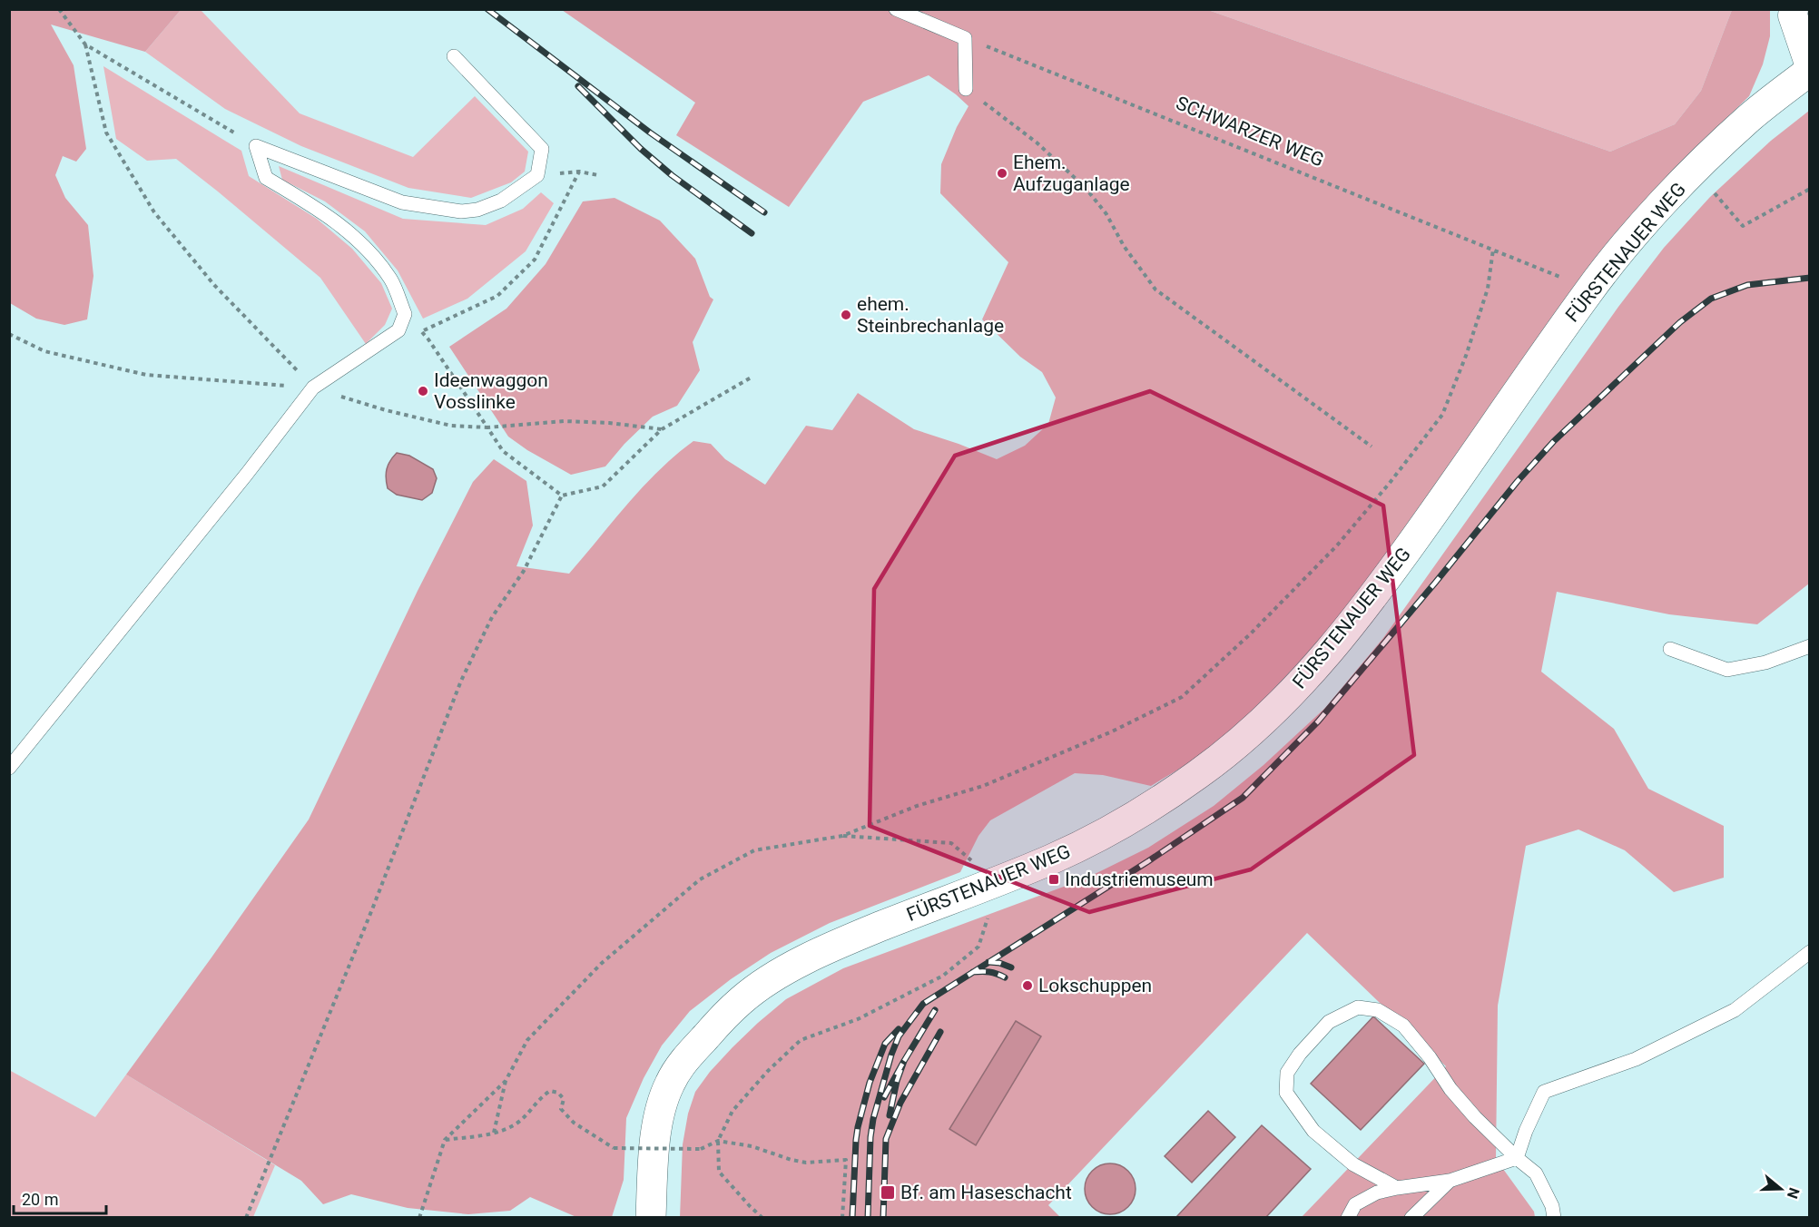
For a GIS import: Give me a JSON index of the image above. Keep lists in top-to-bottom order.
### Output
{
  "streets": {
    "street": ["FÜRSTENAUER WEG"],
    "path": ["SCHWARZER WEG"]
  },
  "crossings": [
    ["SCHWARZER WEG", "FÜRSTENAUER WEG"]
  ],
  "places": {
    "other": [
      "Ehem. Aufzuganlage",
      "ehem. Steinbrechanlage",
      "Ideenwaggon Vosslinke",
      "Lokschuppen"
    ],
    "transit": ["Industriemuseum", "Bf. am Haseschacht"]
  },
  "scale_bar": "20 m",
  "north": "right"
}
